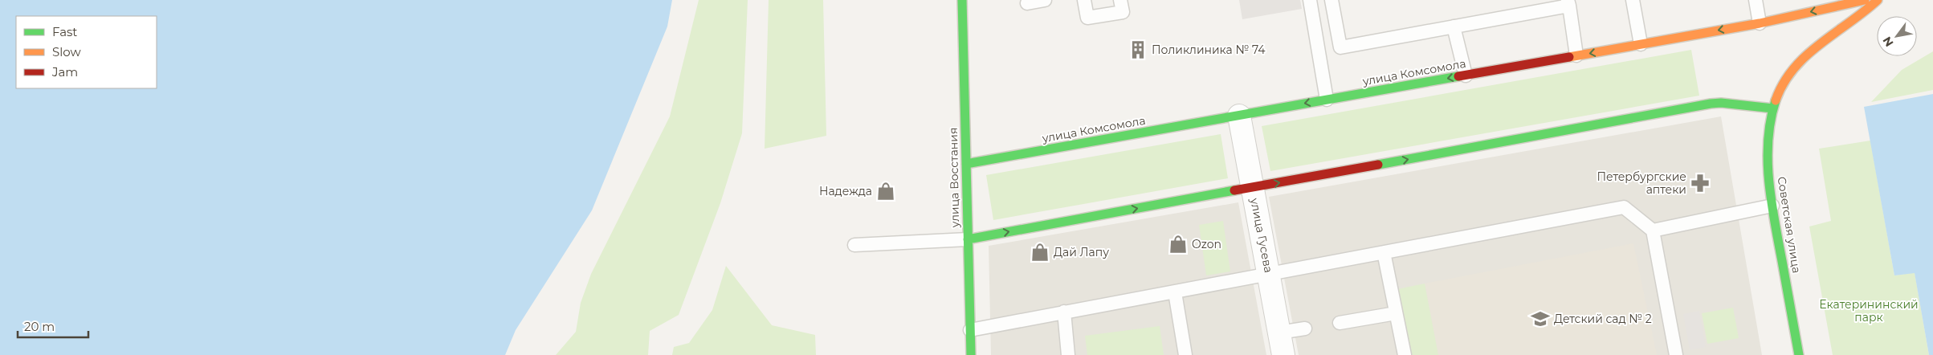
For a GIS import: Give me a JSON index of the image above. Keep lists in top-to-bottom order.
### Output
{
  "streets": {
    "street": [
      "улица Комсомола",
      "улица Восстания",
      "Советская улица",
      "улица Гусева"
    ]
  },
  "crossings": [
    ["улица Комсомола", "улица Восстания"],
    ["улица Комсомола", "улица Гусева"]
  ],
  "parks": ["Екатерининский парк"],
  "places": {
    "building": ["Поликлиника № 74"],
    "pharmacy": ["Петербургские аптеки"],
    "shop": ["Надежда", "Ozon", "Дай Лапу"],
    "school or university": ["Детский сад № 2"]
  },
  "legend": ["Fast", "Slow", "Jam"],
  "scale_bar": "20 m",
  "north": "bottom left"
}
